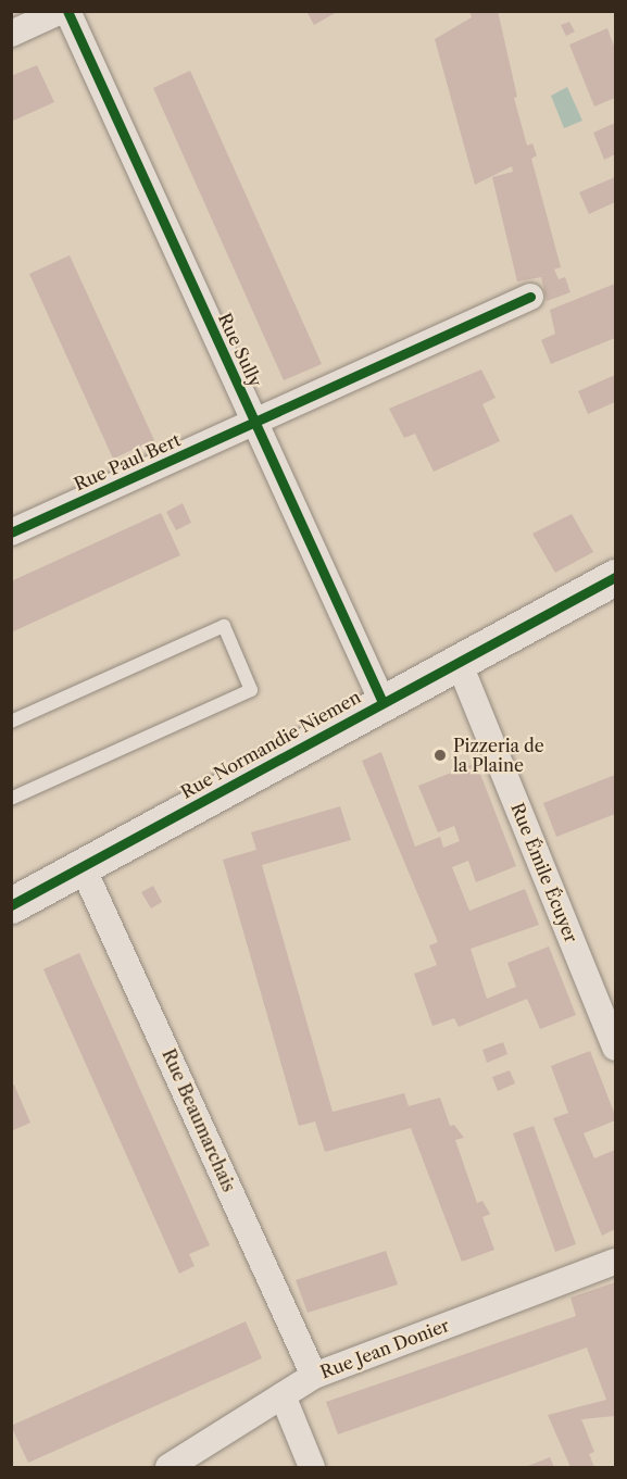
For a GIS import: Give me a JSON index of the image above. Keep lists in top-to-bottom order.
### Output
{
  "streets": {
    "main road": ["Rue Normandie Niemen"],
    "street": [
      "Rue Sully",
      "Rue Paul Bert",
      "Rue Émile Écuyer",
      "Rue Beaumarchais",
      "Rue Jean Donier"
    ]
  },
  "crossings": [
    ["Rue Sully", "Rue Paul Bert"],
    ["Rue Sully", "Rue Normandie Niemen"],
    ["Rue Normandie Niemen", "Rue Émile Écuyer"],
    ["Rue Normandie Niemen", "Rue Beaumarchais"],
    ["Rue Beaumarchais", "Rue Jean Donier"]
  ],
  "places": ["Pizzeria de la Plaine"]
}
